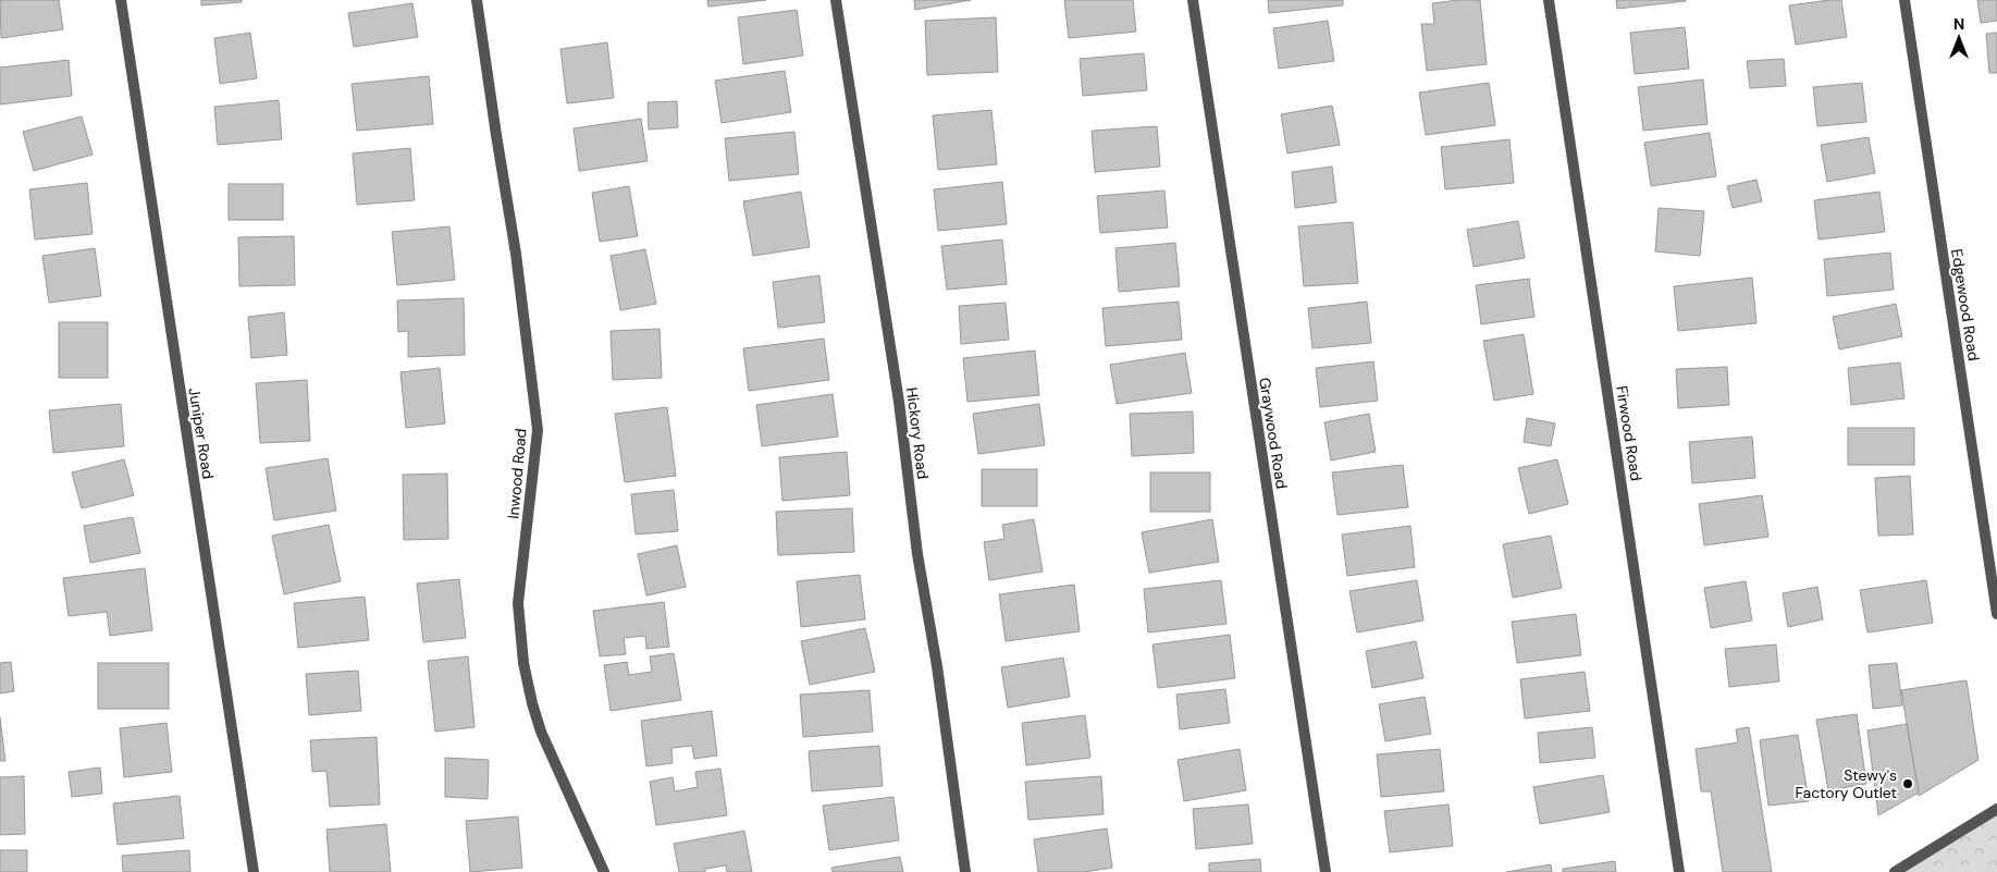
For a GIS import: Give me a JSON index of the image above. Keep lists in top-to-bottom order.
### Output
{
  "streets": {
    "street": [
      "Edgewood Road",
      "Juniper Road",
      "Hickory Road",
      "Graywood Road",
      "Firwood Road",
      "Inwood Road"
    ]
  },
  "places": ["Stewy's Factory Outlet"],
  "north": "top"
}
